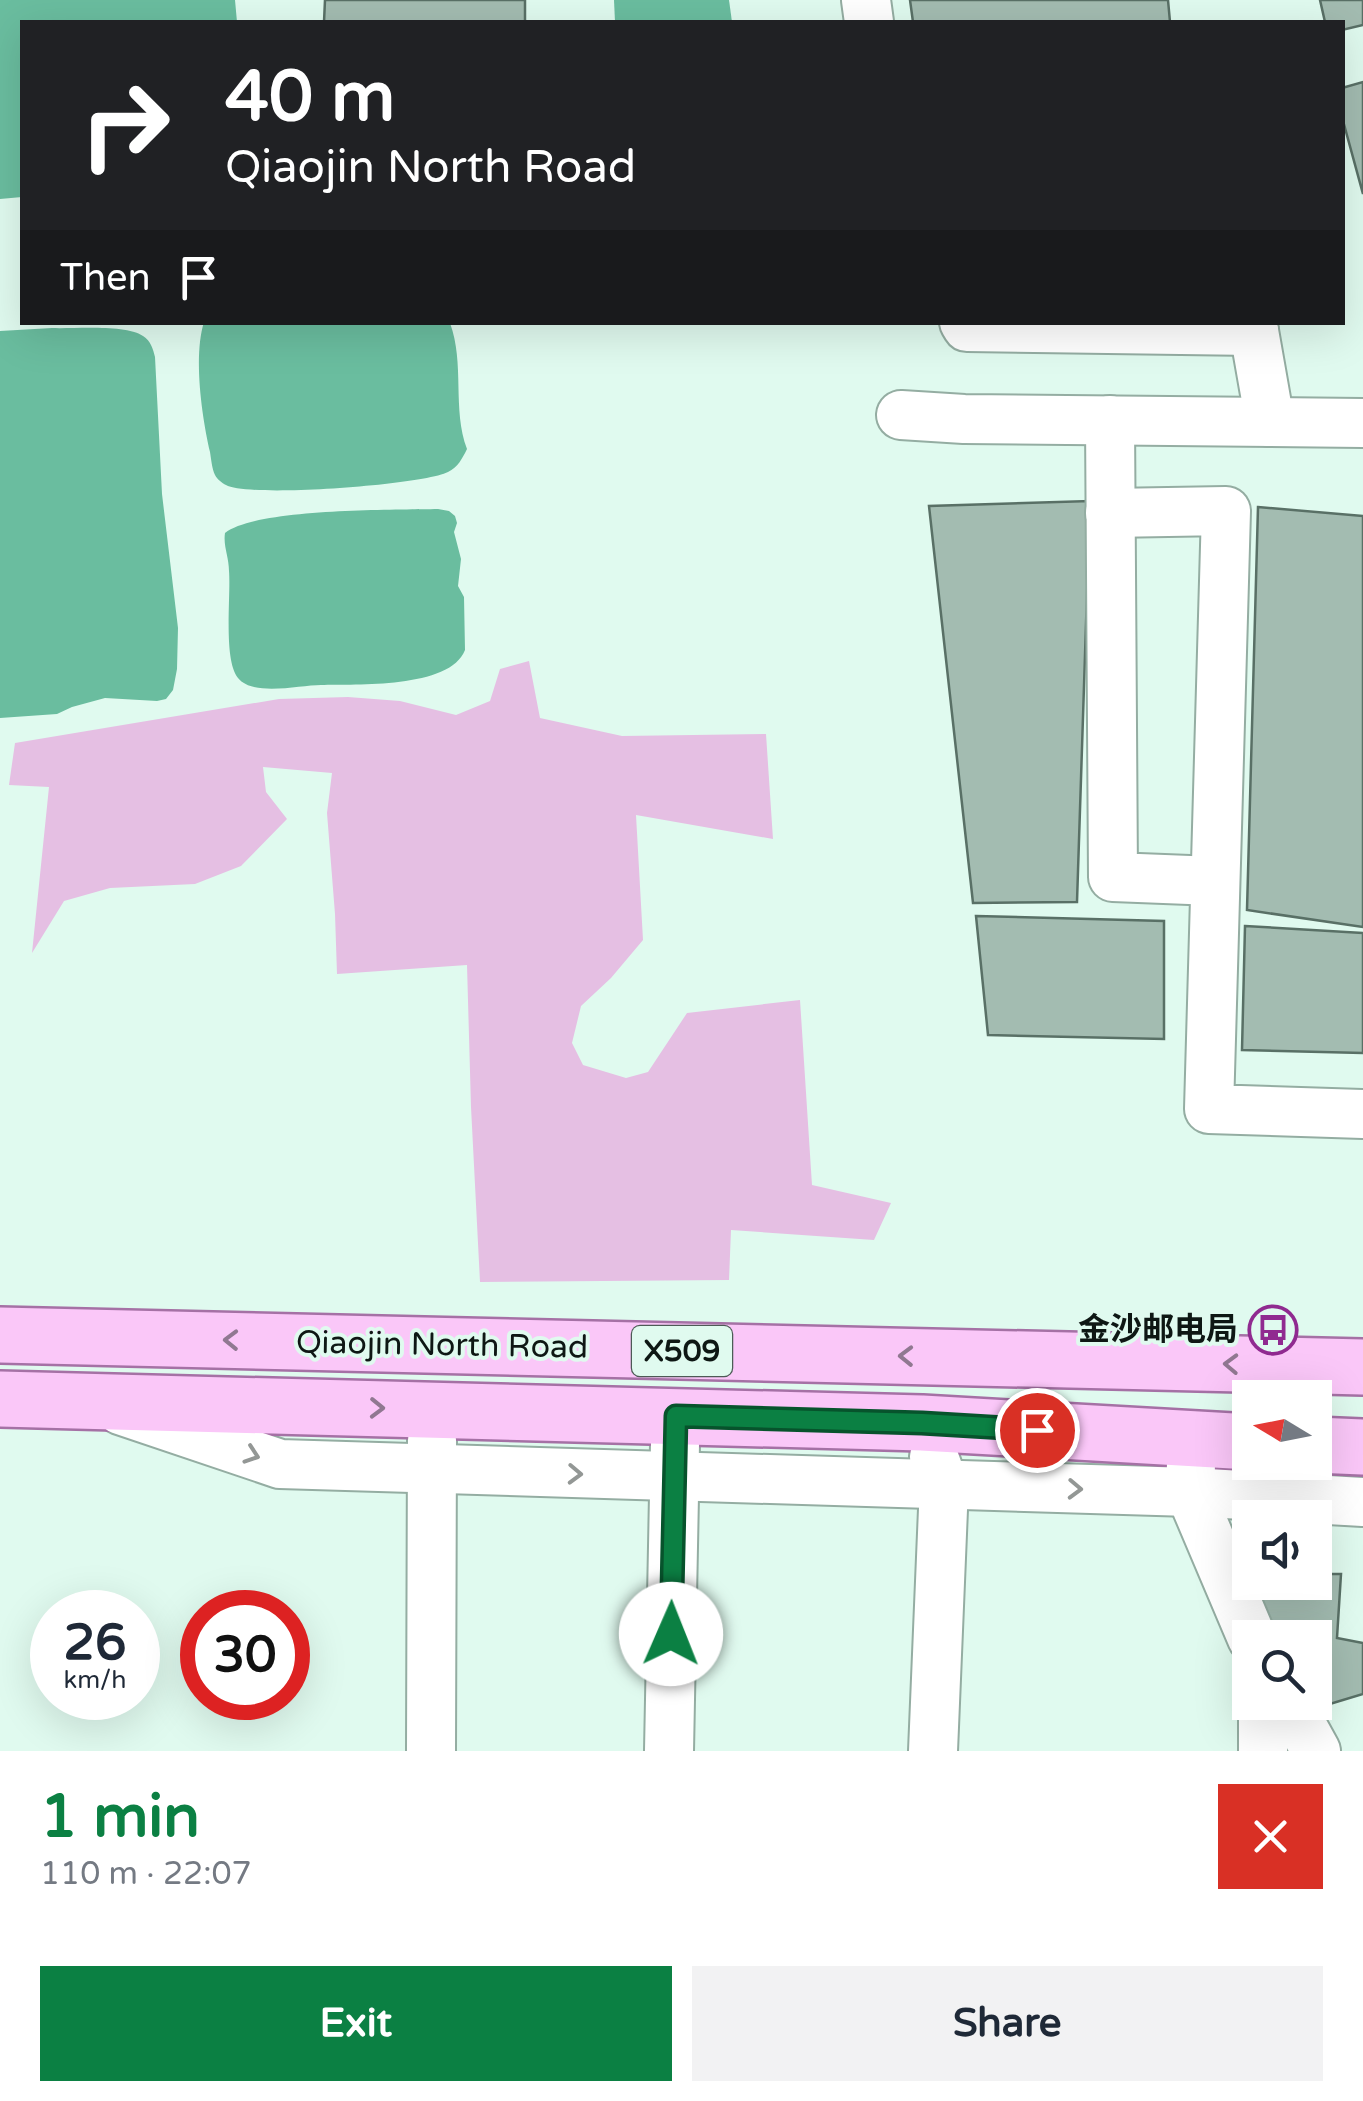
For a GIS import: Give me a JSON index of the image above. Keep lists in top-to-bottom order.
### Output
{
  "streets": {
    "main road": ["Qiaojin North Road", "X509"]
  },
  "places": {
    "bus stop": ["金沙邮电局"]
  },
  "north": "left",
  "page": {
    "turn": ["40 m", "Qiaojin North Road"],
    "then": "Then",
    "speed": "26 km/h",
    "limit": "30",
    "heading": ["1 min", "110 m · 22:07"],
    "buttons": ["Exit", "Share"]
  }
}
